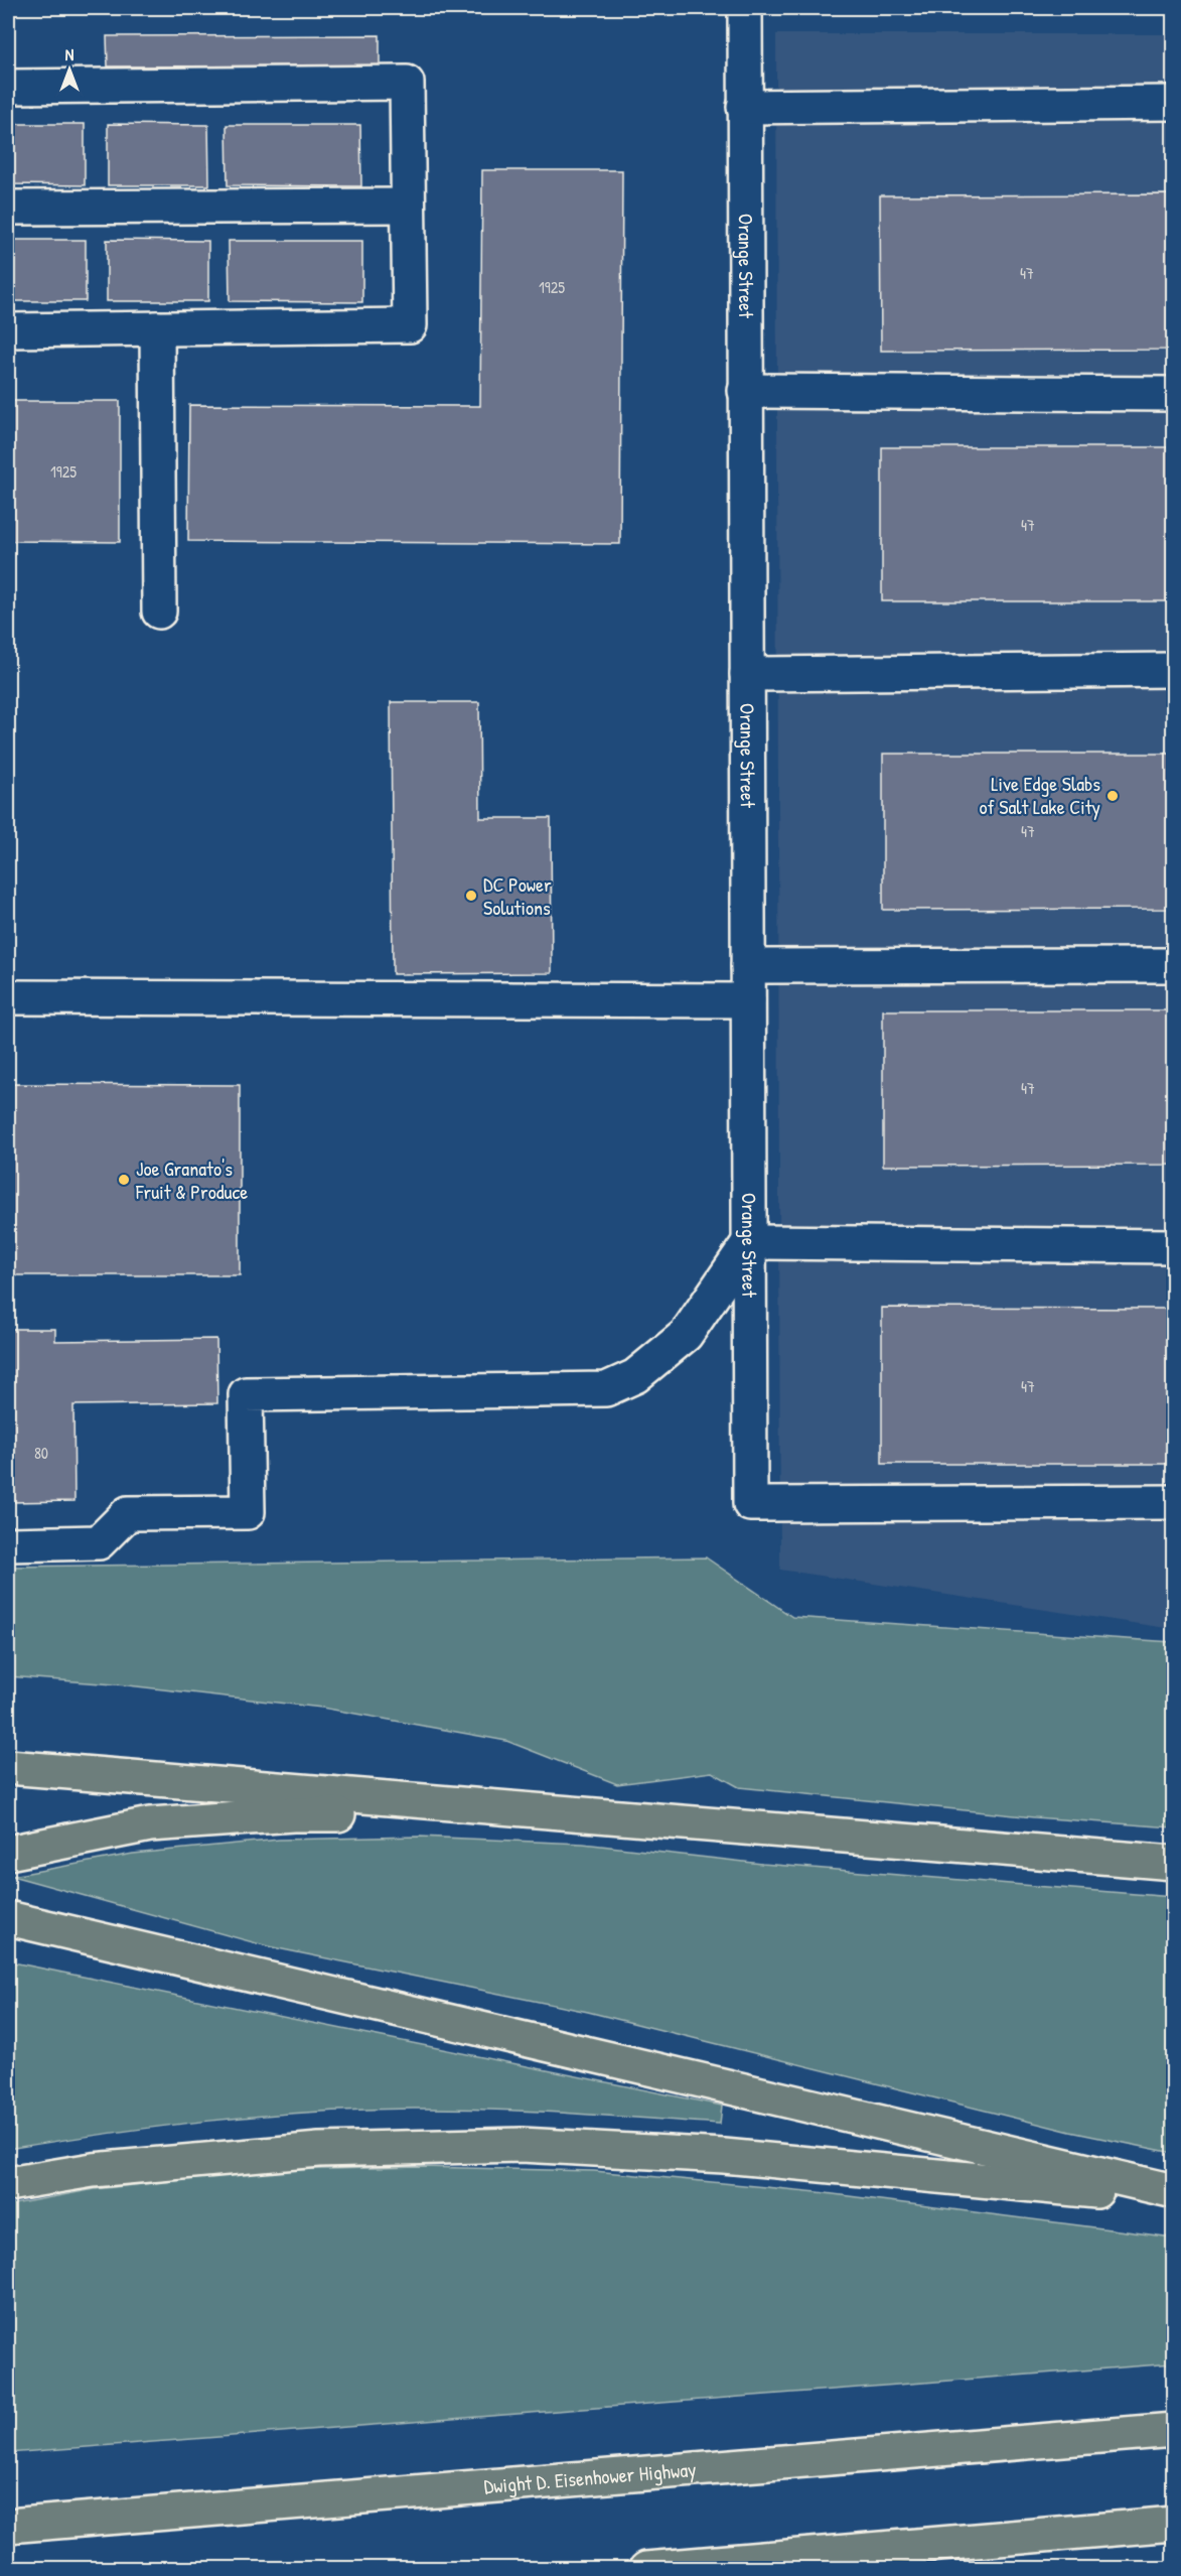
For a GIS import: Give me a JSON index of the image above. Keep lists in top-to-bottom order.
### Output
{
  "streets": {
    "highway": ["Dwight D. Eisenhower Highway"],
    "street": ["Orange Street"]
  },
  "places": ["Live Edge Slabs of Salt Lake City", "DC Power Solutions", "Joe Granato's Fruit & Produce"],
  "house_numbers": [
    "47",
    "1925",
    "1925",
    "47",
    "47",
    "47",
    "47",
    "80"
  ],
  "north": "top"
}
